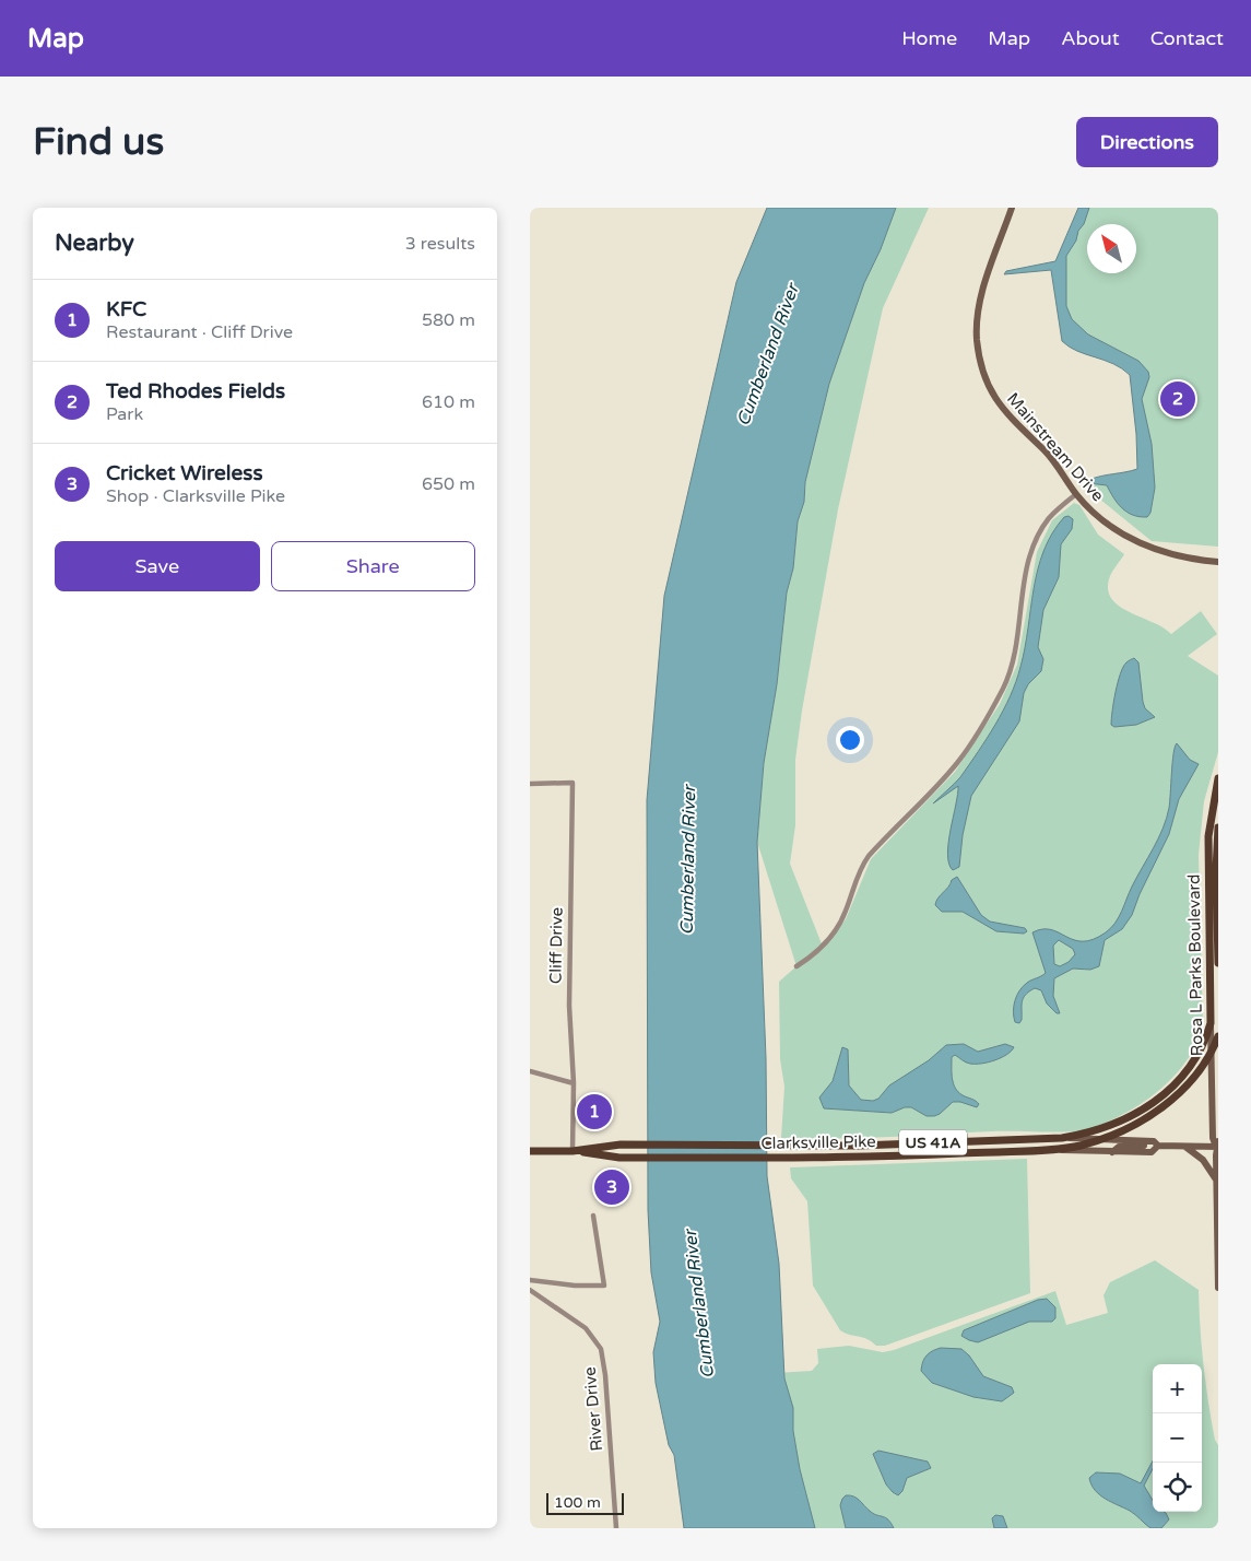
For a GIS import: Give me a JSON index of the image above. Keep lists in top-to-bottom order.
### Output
{
  "streets": {
    "main road": [
      "Mainstream Drive",
      "Rosa L Parks Boulevard",
      "Clarksville Pike",
      "US 41A"
    ],
    "street": ["Cliff Drive", "River Drive"]
  },
  "crossings": [
    ["Cliff Drive", "Clarksville Pike"],
    ["Rosa L Parks Boulevard", "Clarksville Pike"],
    ["Rosa L Parks Boulevard", "US 41A"],
    ["Clarksville Pike", "US 41A"]
  ],
  "water": ["Cumberland River"],
  "scale_bar": "100 m",
  "north": "top left",
  "page": {
    "header": "Map",
    "nav": [
      "Home",
      "Map",
      "About",
      "Contact"
    ],
    "buttons": [
      "Directions",
      ["Save", "Share"]
    ],
    "title": "Find us",
    "heading": ["Nearby", "3 results"],
    "list": [
      {
        "mark": "1",
        "name": "KFC",
        "note": "Restaurant · Cliff Drive",
        "value": "580 m"
      },
      {
        "mark": "2",
        "name": "Ted Rhodes Fields",
        "note": "Park",
        "value": "610 m"
      },
      {
        "mark": "3",
        "name": "Cricket Wireless",
        "note": "Shop · Clarksville Pike",
        "value": "650 m"
      }
    ],
    "pins": ["2", "1", "3"],
    "map_buttons": ["+", "−"],
    "scale": "100 m"
  }
}
